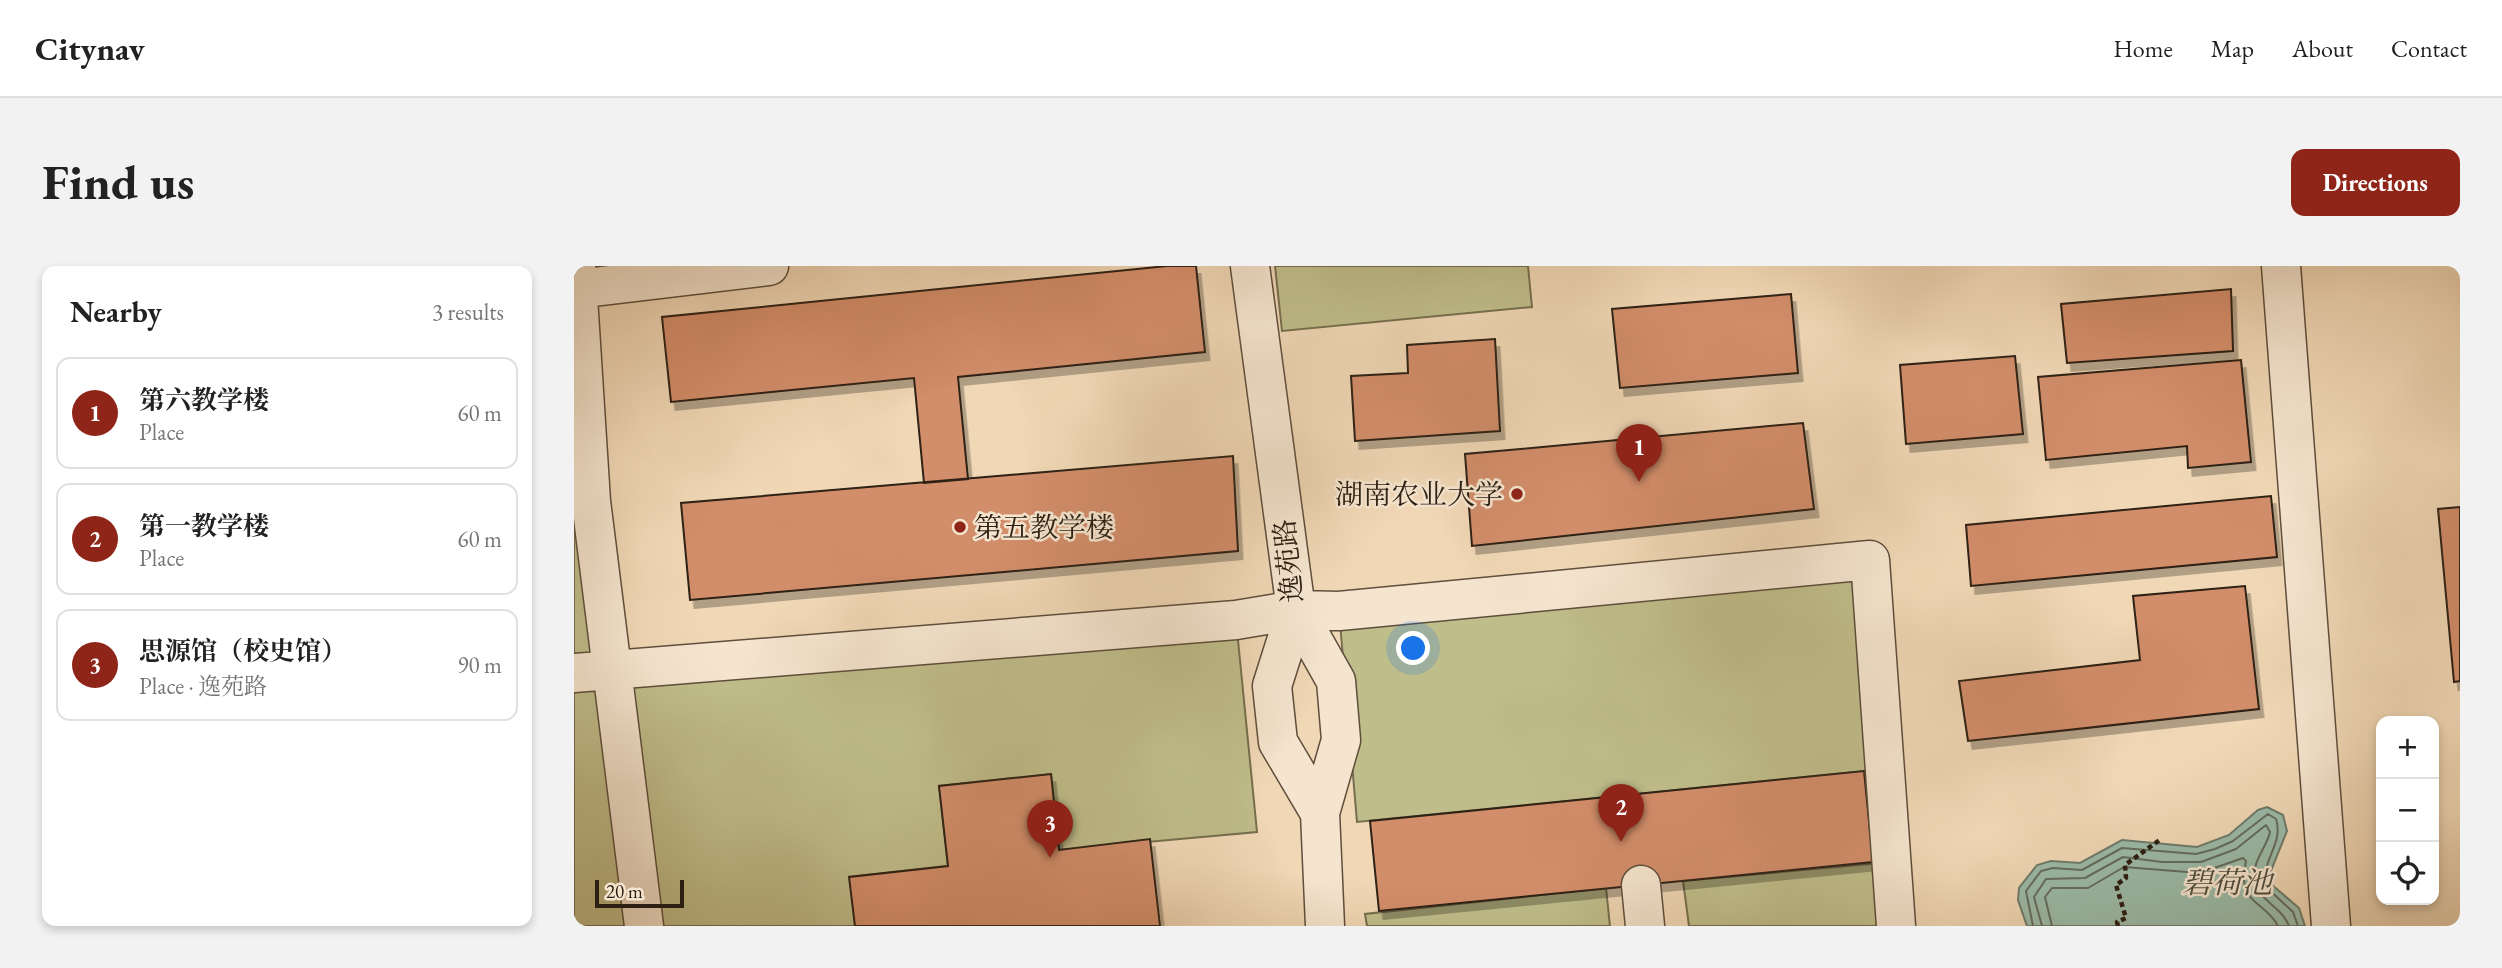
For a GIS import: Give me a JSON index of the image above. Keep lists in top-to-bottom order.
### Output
{
  "streets": {
    "street": ["逸苑路"]
  },
  "water": ["碧荷池"],
  "places": ["湖南农业大学", "第五教学楼"],
  "scale_bar": "20 m",
  "page": {
    "header": "Citynav",
    "nav": [
      "Home",
      "Map",
      "About",
      "Contact"
    ],
    "buttons": "Directions",
    "title": "Find us",
    "heading": ["Nearby", "3 results"],
    "list": [
      {
        "mark": "1",
        "name": "第六教学楼",
        "note": "Place",
        "value": "60 m"
      },
      {
        "mark": "2",
        "name": "第一教学楼",
        "note": "Place",
        "value": "60 m"
      },
      {
        "mark": "3",
        "name": "思源馆（校史馆）",
        "note": "Place · 逸苑路",
        "value": "90 m"
      }
    ],
    "pins": ["1", "2", "3"],
    "map_buttons": ["+", "−"],
    "scale": "20 m"
  }
}
